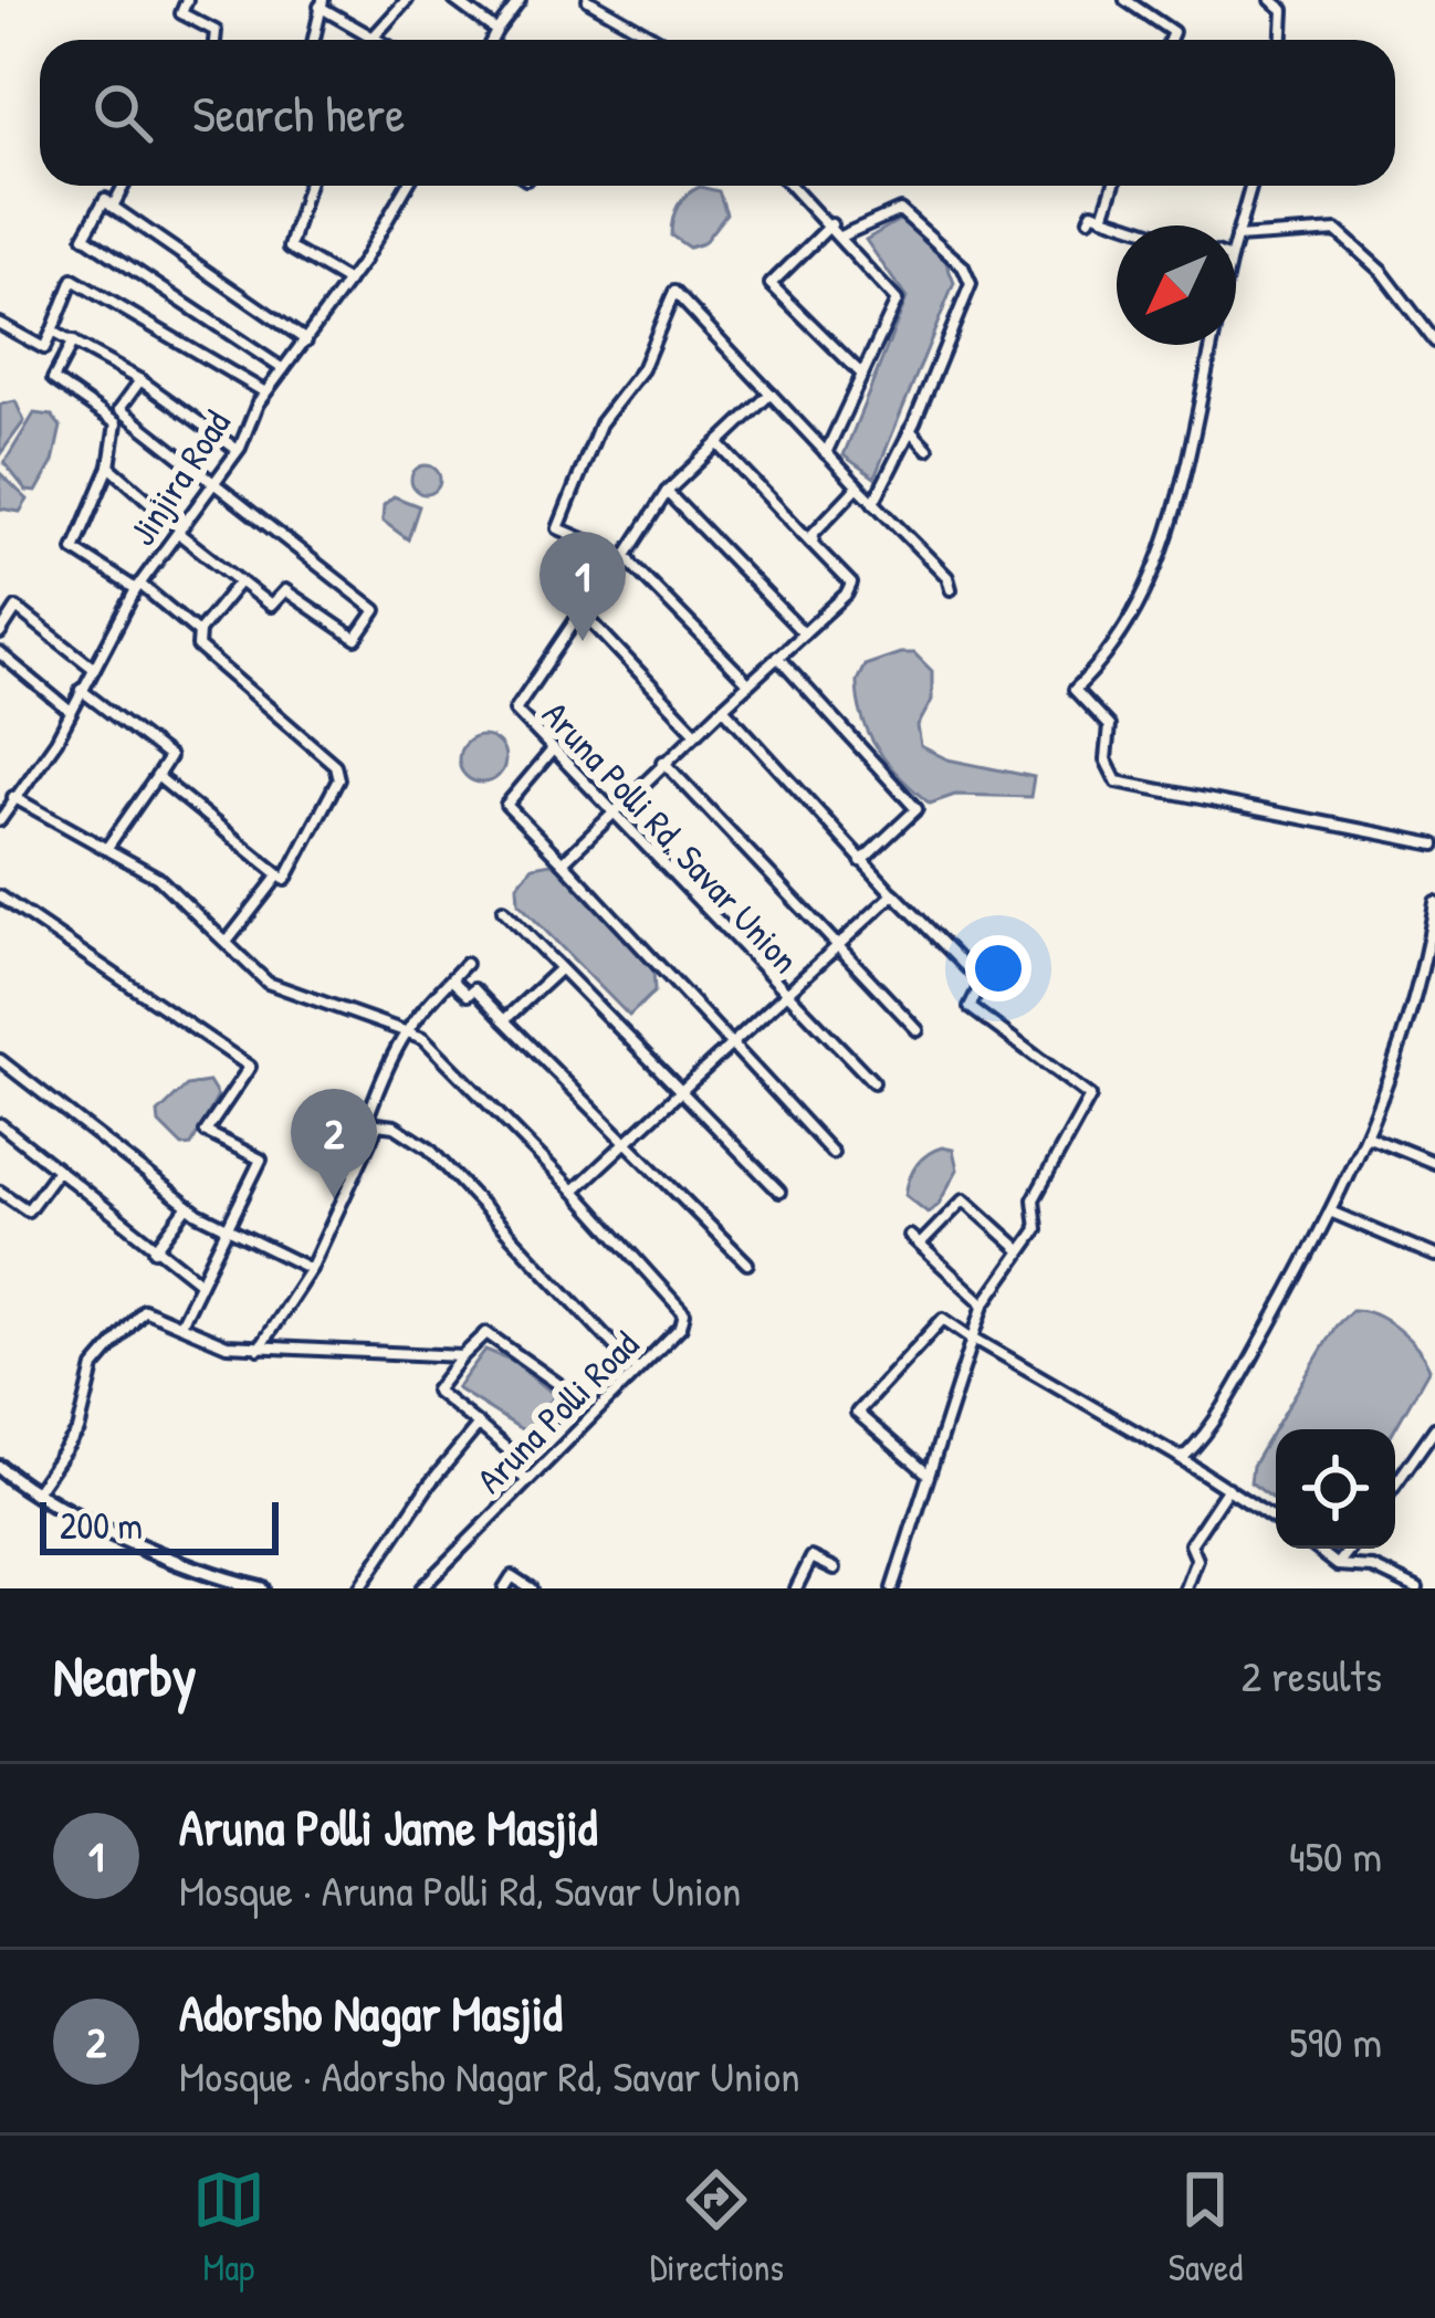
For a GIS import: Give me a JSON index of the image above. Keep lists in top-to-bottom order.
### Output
{
  "streets": {
    "street": ["Jinjira Road", "Aruna Polli Rd, Savar Union", "Aruna Polli Road"]
  },
  "scale_bar": "200 m",
  "north": "bottom left",
  "page": {
    "search": "Search here",
    "pins": ["1", "2"],
    "scale": "200 m",
    "heading": ["Nearby", "2 results"],
    "list": [
      {
        "mark": "1",
        "name": "Aruna Polli Jame Masjid",
        "note": "Mosque · Aruna Polli Rd, Savar Union",
        "value": "450 m"
      },
      {
        "mark": "2",
        "name": "Adorsho Nagar Masjid",
        "note": "Mosque · Adorsho Nagar Rd, Savar Union",
        "value": "590 m"
      }
    ],
    "nav": ["Map", "Directions", "Saved"]
  }
}
